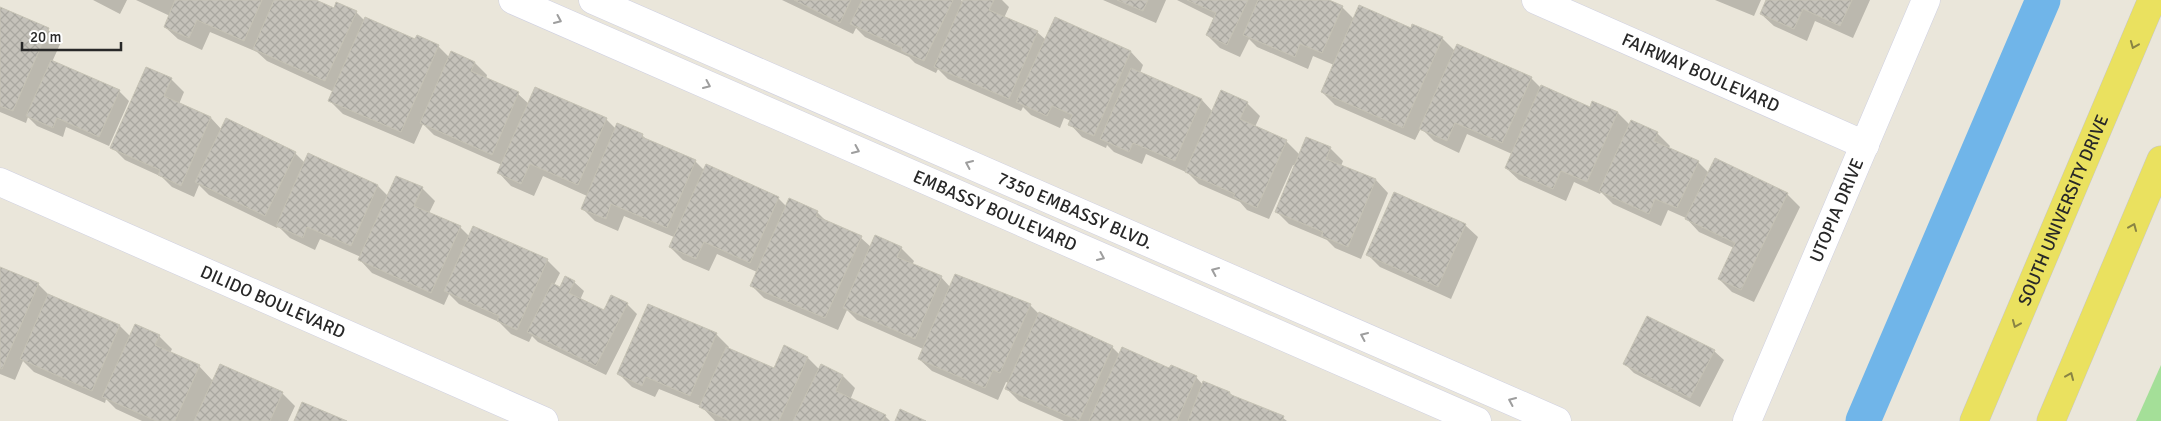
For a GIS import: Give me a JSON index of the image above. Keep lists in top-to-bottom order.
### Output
{
  "streets": {
    "main road": ["SOUTH UNIVERSITY DRIVE"],
    "street": [
      "FAIRWAY BOULEVARD",
      "EMBASSY BOULEVARD",
      "7350 EMBASSY BLVD.",
      "UTOPIA DRIVE",
      "DILIDO BOULEVARD"
    ]
  },
  "crossings": [
    ["FAIRWAY BOULEVARD", "UTOPIA DRIVE"]
  ],
  "one_way": ["EMBASSY BOULEVARD", "7350 EMBASSY BLVD."],
  "scale_bar": "20 m"
}
